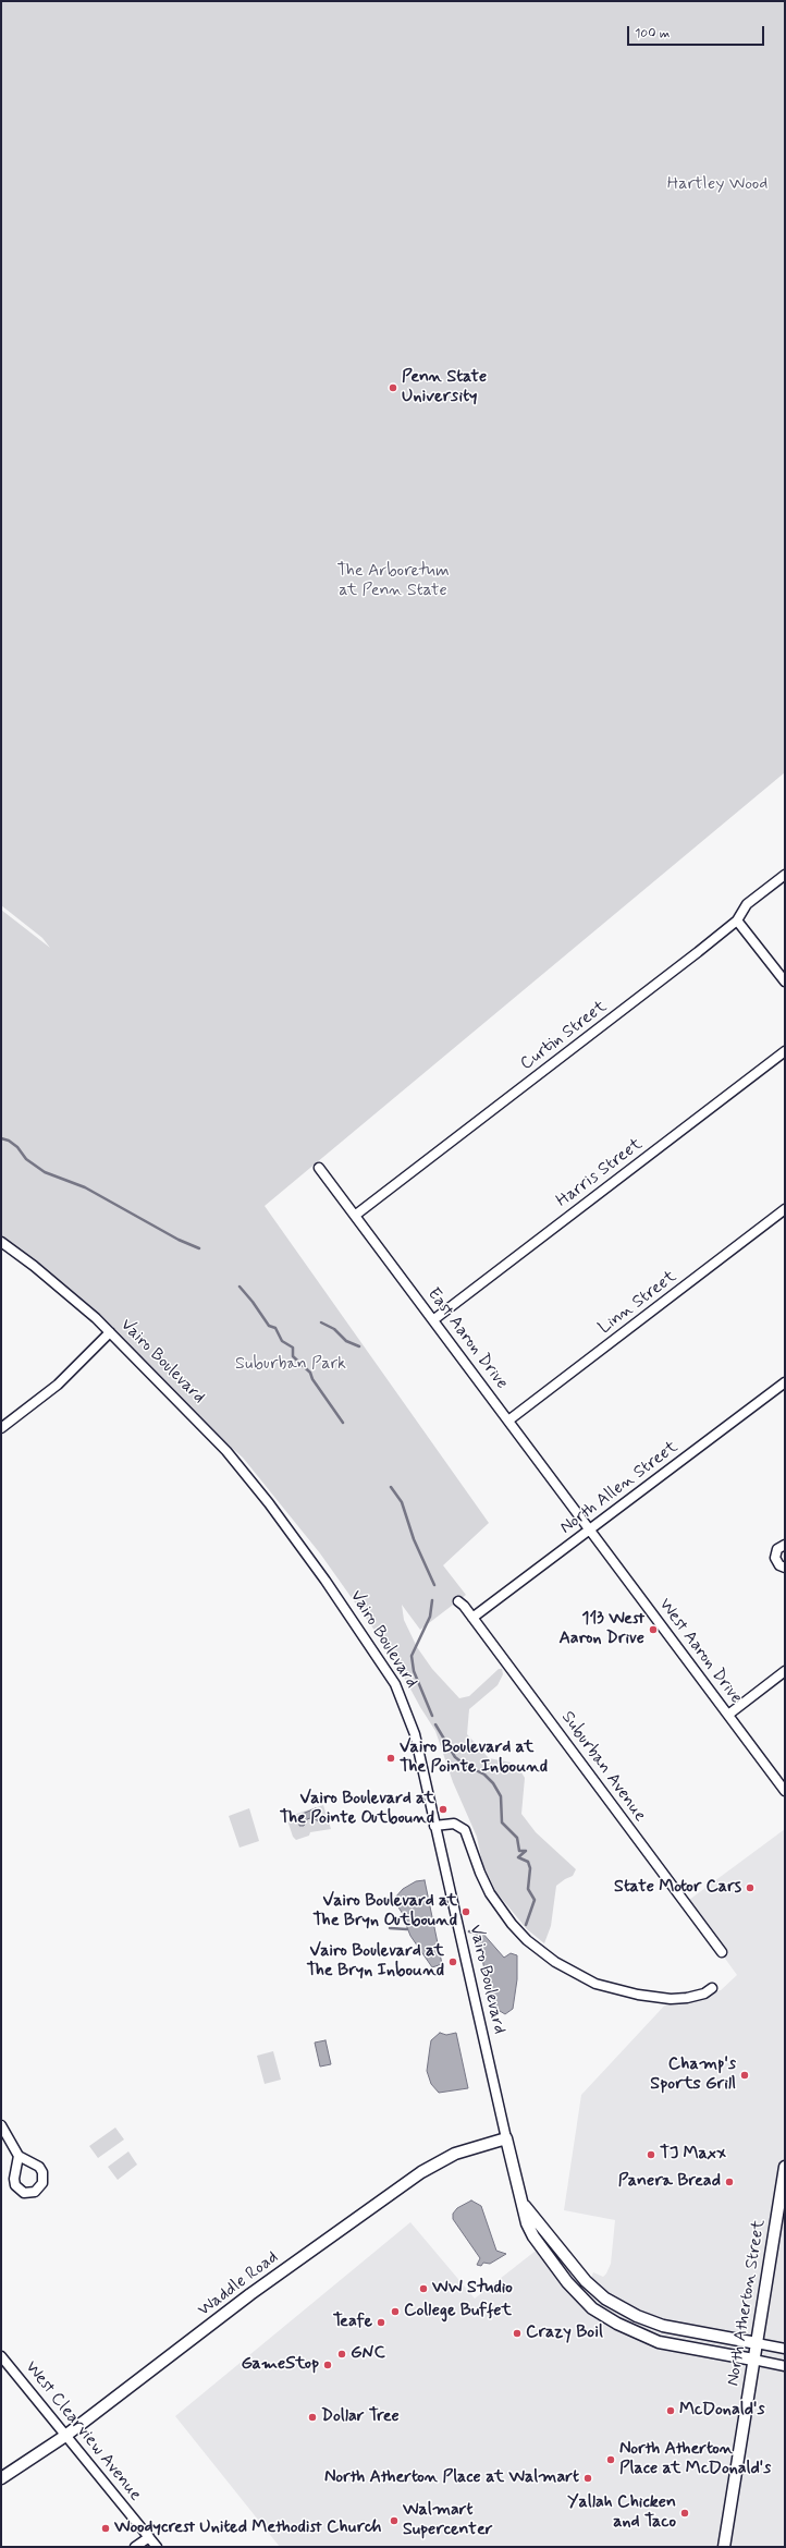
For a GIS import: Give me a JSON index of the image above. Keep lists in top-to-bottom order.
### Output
{
  "streets": {
    "main road": ["Vairo Boulevard", "Waddle Road", "North Atherton Street"],
    "street": [
      "Curtin Street",
      "Harris Street",
      "Linn Street",
      "East Aaron Drive",
      "North Allen Street",
      "West Aaron Drive",
      "Suburban Avenue",
      "West Clearview Avenue"
    ]
  },
  "crossings": [
    ["Curtin Street", "East Aaron Drive"],
    ["Harris Street", "East Aaron Drive"],
    ["Linn Street", "East Aaron Drive"],
    ["East Aaron Drive", "North Allen Street"],
    ["East Aaron Drive", "West Aaron Drive"],
    ["Vairo Boulevard", "Waddle Road"],
    ["Vairo Boulevard", "North Atherton Street"],
    ["North Allen Street", "West Aaron Drive"],
    ["North Allen Street", "Suburban Avenue"],
    ["Waddle Road", "West Clearview Avenue"]
  ],
  "parks": ["Hartley Wood", "The Arboretum at Penn State", "Suburban Park"],
  "places": [
    "Penn State University",
    "113 West Aaron Drive",
    "Vairo Boulevard at The Pointe Inbound",
    "Vairo Boulevard at The Pointe Outbound",
    "State Motor Cars",
    "Vairo Boulevard at The Bryn Outbound",
    "Vairo Boulevard at The Bryn Inbound",
    "Champ's Sports Grill",
    "TJ Maxx",
    "Panera Bread",
    "WW Studio",
    "College Buffet",
    "Teafe",
    "Crazy Boil",
    "GNC",
    "GameStop",
    "McDonald's",
    "Dollar Tree",
    "North Atherton Place at McDonald's",
    "North Atherton Place at Walmart",
    "Yallah Chicken and Taco",
    "Walmart Supercenter",
    "Woodycrest United Methodist Church"
  ],
  "scale_bar": "100 m"
}
